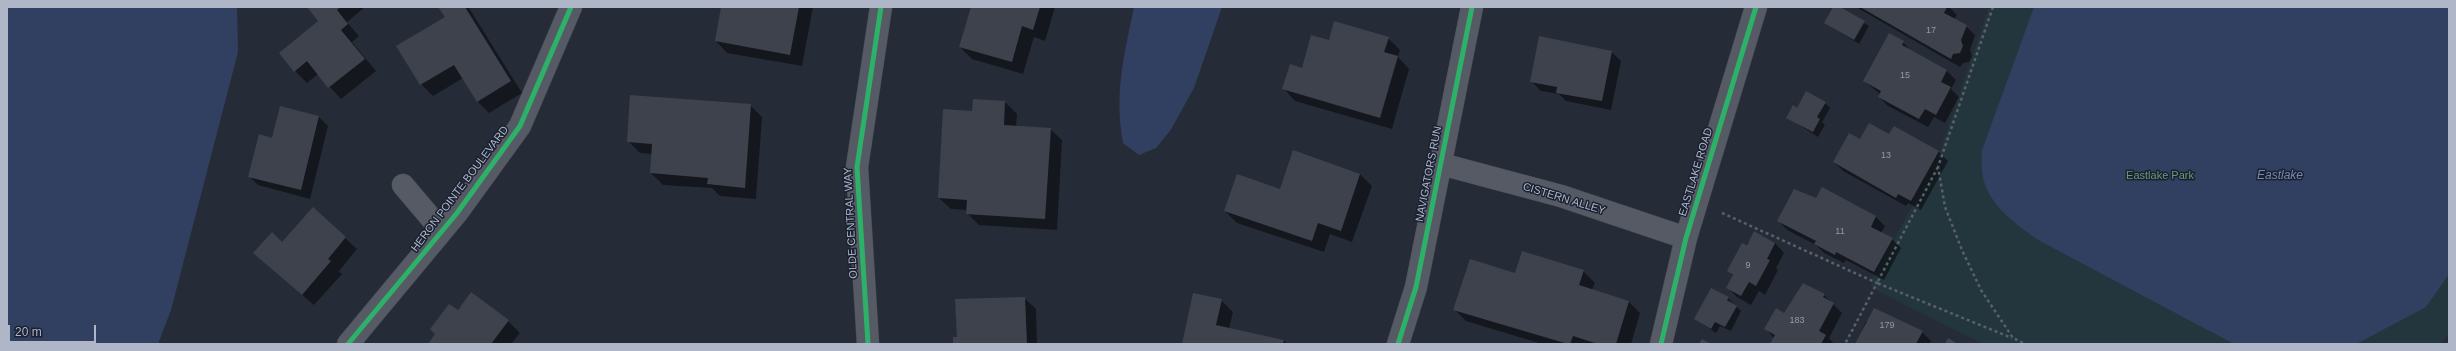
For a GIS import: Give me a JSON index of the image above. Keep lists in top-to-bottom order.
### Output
{
  "streets": {
    "street": [
      "EASTLAKE ROAD",
      "NAVIGATORS RUN",
      "HERON POINTE BOULEVARD",
      "CISTERN ALLEY",
      "OLDE CENTRAL WAY"
    ]
  },
  "crossings": [
    ["EASTLAKE ROAD", "CISTERN ALLEY"],
    ["NAVIGATORS RUN", "CISTERN ALLEY"]
  ],
  "water": ["Eastlake"],
  "parks": ["Eastlake Park"],
  "house_numbers": [
    "17",
    "15",
    "13",
    "11",
    "9",
    "183",
    "179"
  ],
  "scale_bar": "20 m"
}
